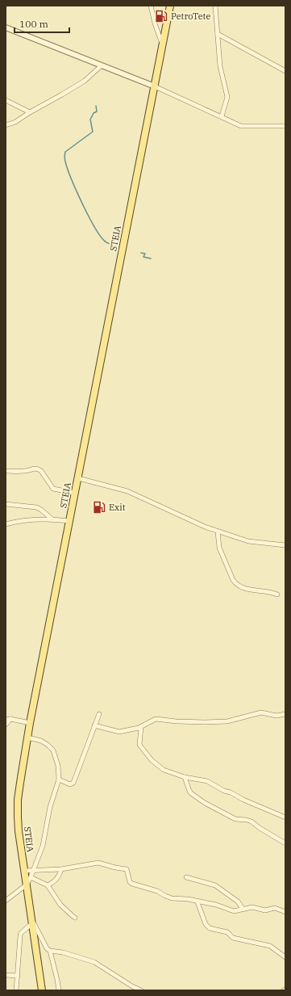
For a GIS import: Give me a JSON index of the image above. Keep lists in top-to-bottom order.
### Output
{
  "streets": {
    "main road": ["STEIA"]
  },
  "places": {
    "fuel station": ["PetroTete", "Exit"]
  },
  "scale_bar": "100 m"
}
